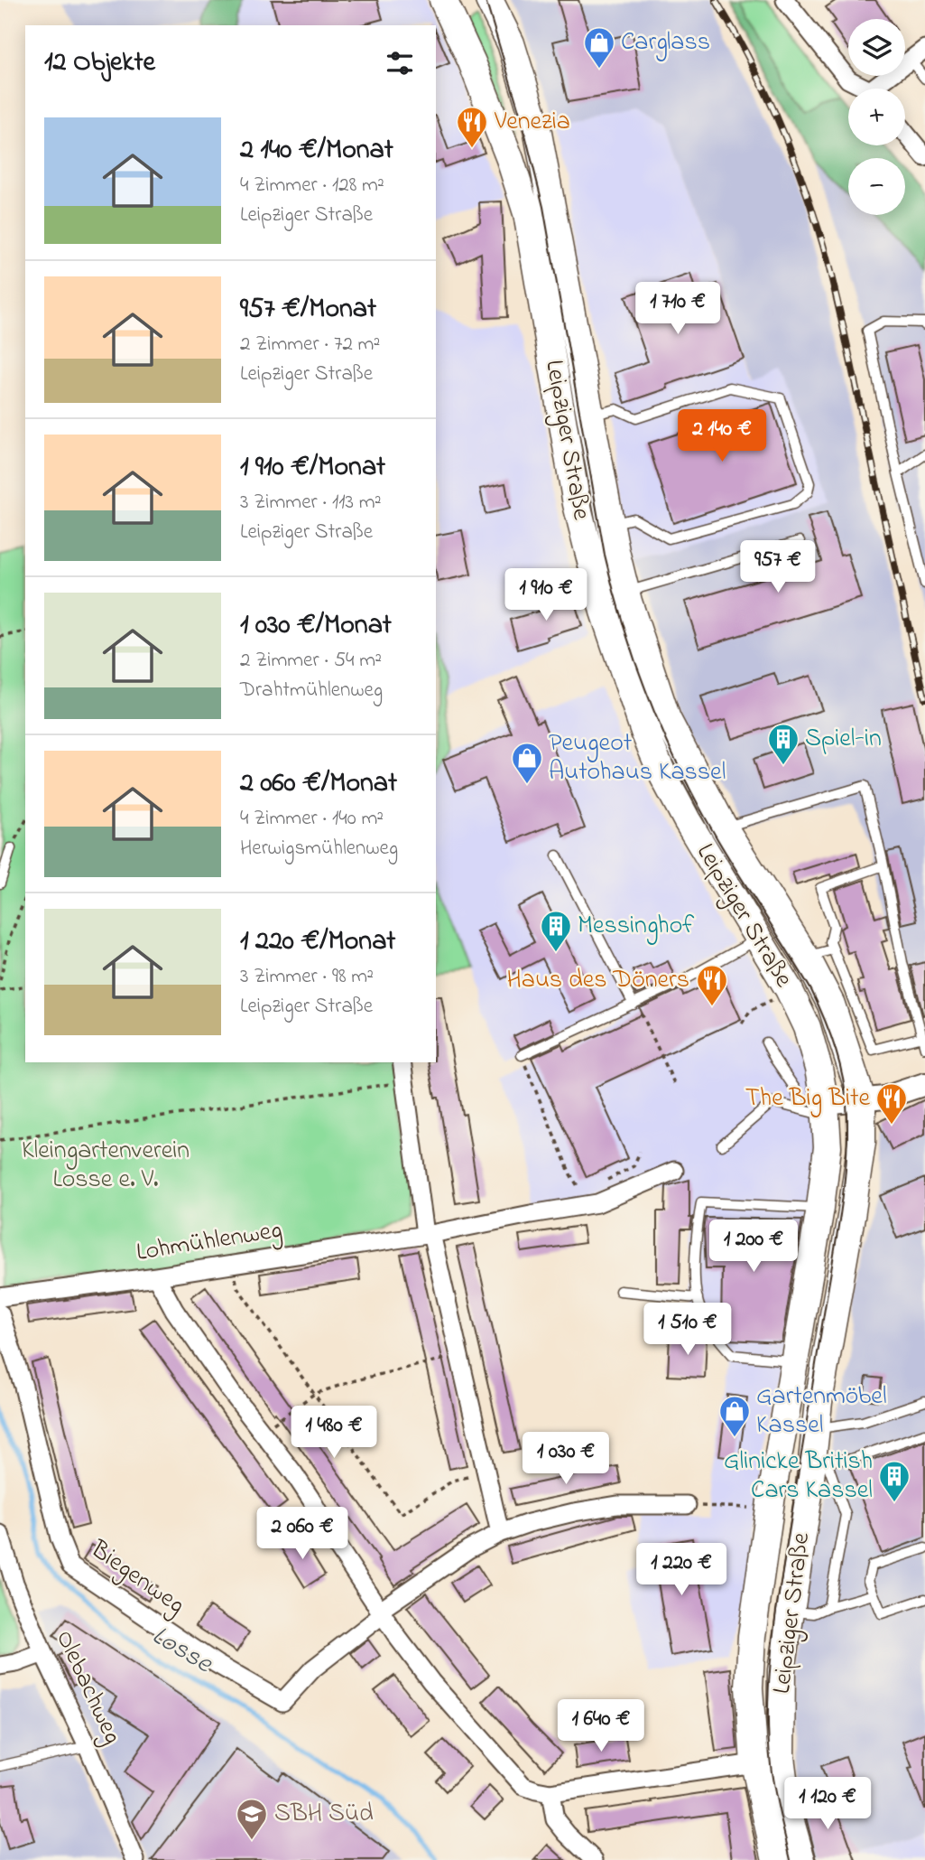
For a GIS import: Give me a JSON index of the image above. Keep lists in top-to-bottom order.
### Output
{
  "streets": {
    "main road": ["Leipziger Straße"],
    "street": ["Lohmühlenweg", "Biegenweg", "Olebachweg"]
  },
  "water": ["Losse"],
  "parks": ["Kleingartenverein Losse e. V."],
  "places": {
    "shop": ["Carglass", "Peugeot Autohaus Kassel", "Gartenmöbel Kassel"],
    "restaurant": ["Venezia", "Haus des Döners", "The Big Bite"],
    "building": ["Spiel-in", "Messinghof", "Glinicke British Cars Kassel"],
    "school or university": ["SBH Süd"]
  },
  "page": {
    "map_buttons": ["+", "−"],
    "heading": "12 Objekte",
    "list": [
      {
        "name": "2 140 €/Monat",
        "note": "4 Zimmer · 128 m² · Leipziger Straße"
      },
      {
        "name": "957 €/Monat",
        "note": "2 Zimmer · 72 m² · Leipziger Straße"
      },
      {
        "name": "1 910 €/Monat",
        "note": "3 Zimmer · 113 m² · Leipziger Straße"
      },
      {
        "name": "1 030 €/Monat",
        "note": "2 Zimmer · 54 m² · Drahtmühlenweg"
      },
      {
        "name": "2 060 €/Monat",
        "note": "4 Zimmer · 140 m² · Herwigsmühlenweg"
      },
      {
        "name": "1 220 €/Monat",
        "note": "3 Zimmer · 98 m² · Leipziger Straße"
      }
    ],
    "price": [
      "1 710 €",
      "2 140 €",
      "957 €",
      "1 910 €",
      "1 200 €",
      "1 510 €",
      "1 480 €",
      "1 030 €",
      "2 060 €",
      "1 220 €",
      "1 640 €",
      "1 120 €"
    ]
  }
}
